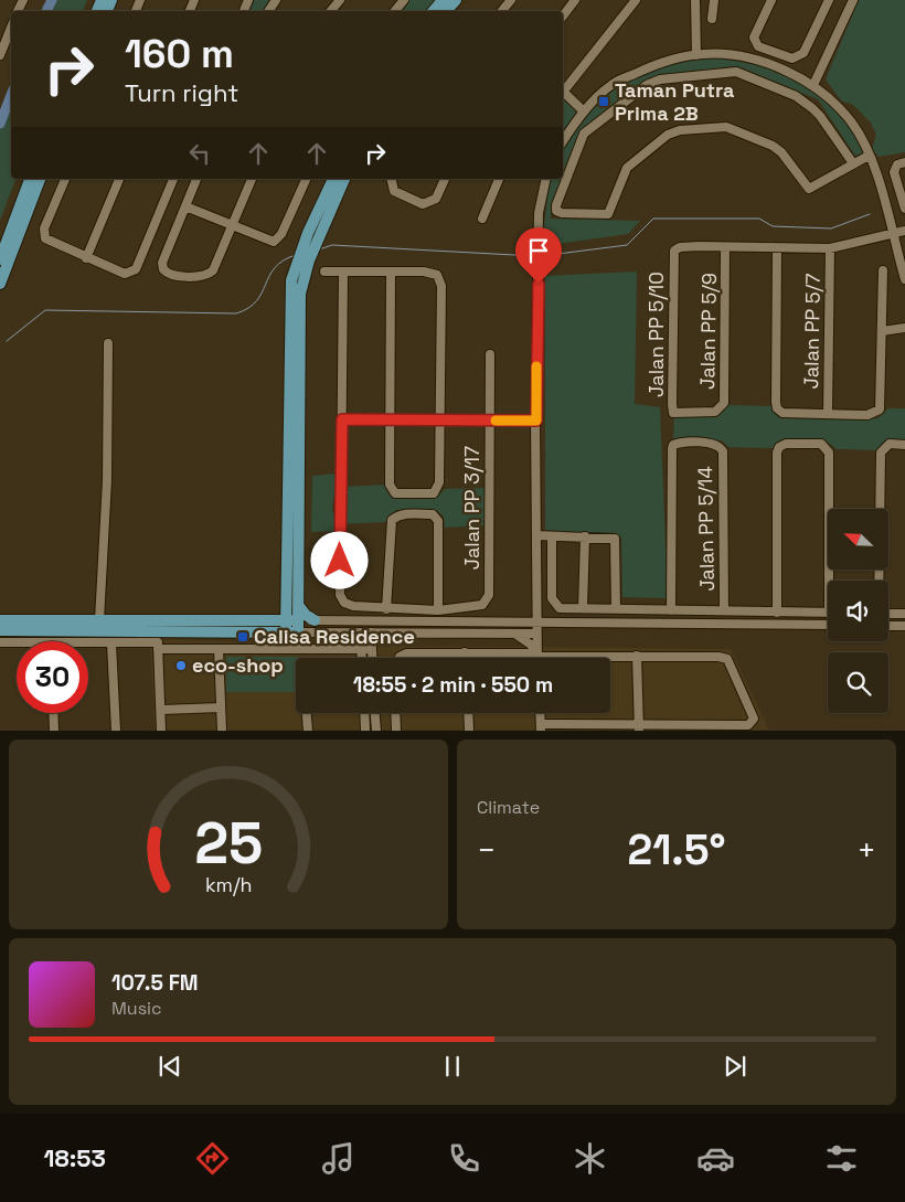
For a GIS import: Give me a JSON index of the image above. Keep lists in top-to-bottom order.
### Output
{
  "streets": {
    "street": [
      "Jalan PP 5/9",
      "Jalan PP 5/7",
      "Jalan PP 5/10",
      "Jalan PP 3/17",
      "Jalan PP 5/14"
    ]
  },
  "crossings": [
    ["Jalan PP 5/9", "Jalan PP 5/10"]
  ],
  "places": {
    "transit": ["Taman Putra Prima 2B", "Calisa Residence"],
    "other": ["eco-shop"]
  },
  "north": "top left",
  "page": {
    "turn": ["160 m", "Turn right"],
    "limit": "30",
    "trip": "18:55 · 2 min · 550 m",
    "tile": "Climate",
    "heat": ["−", "21.5°", "+"],
    "song": ["107.5 FM", "Music"],
    "tabs": "18:53",
    "gauge": ["25", "km/h"]
  }
}
